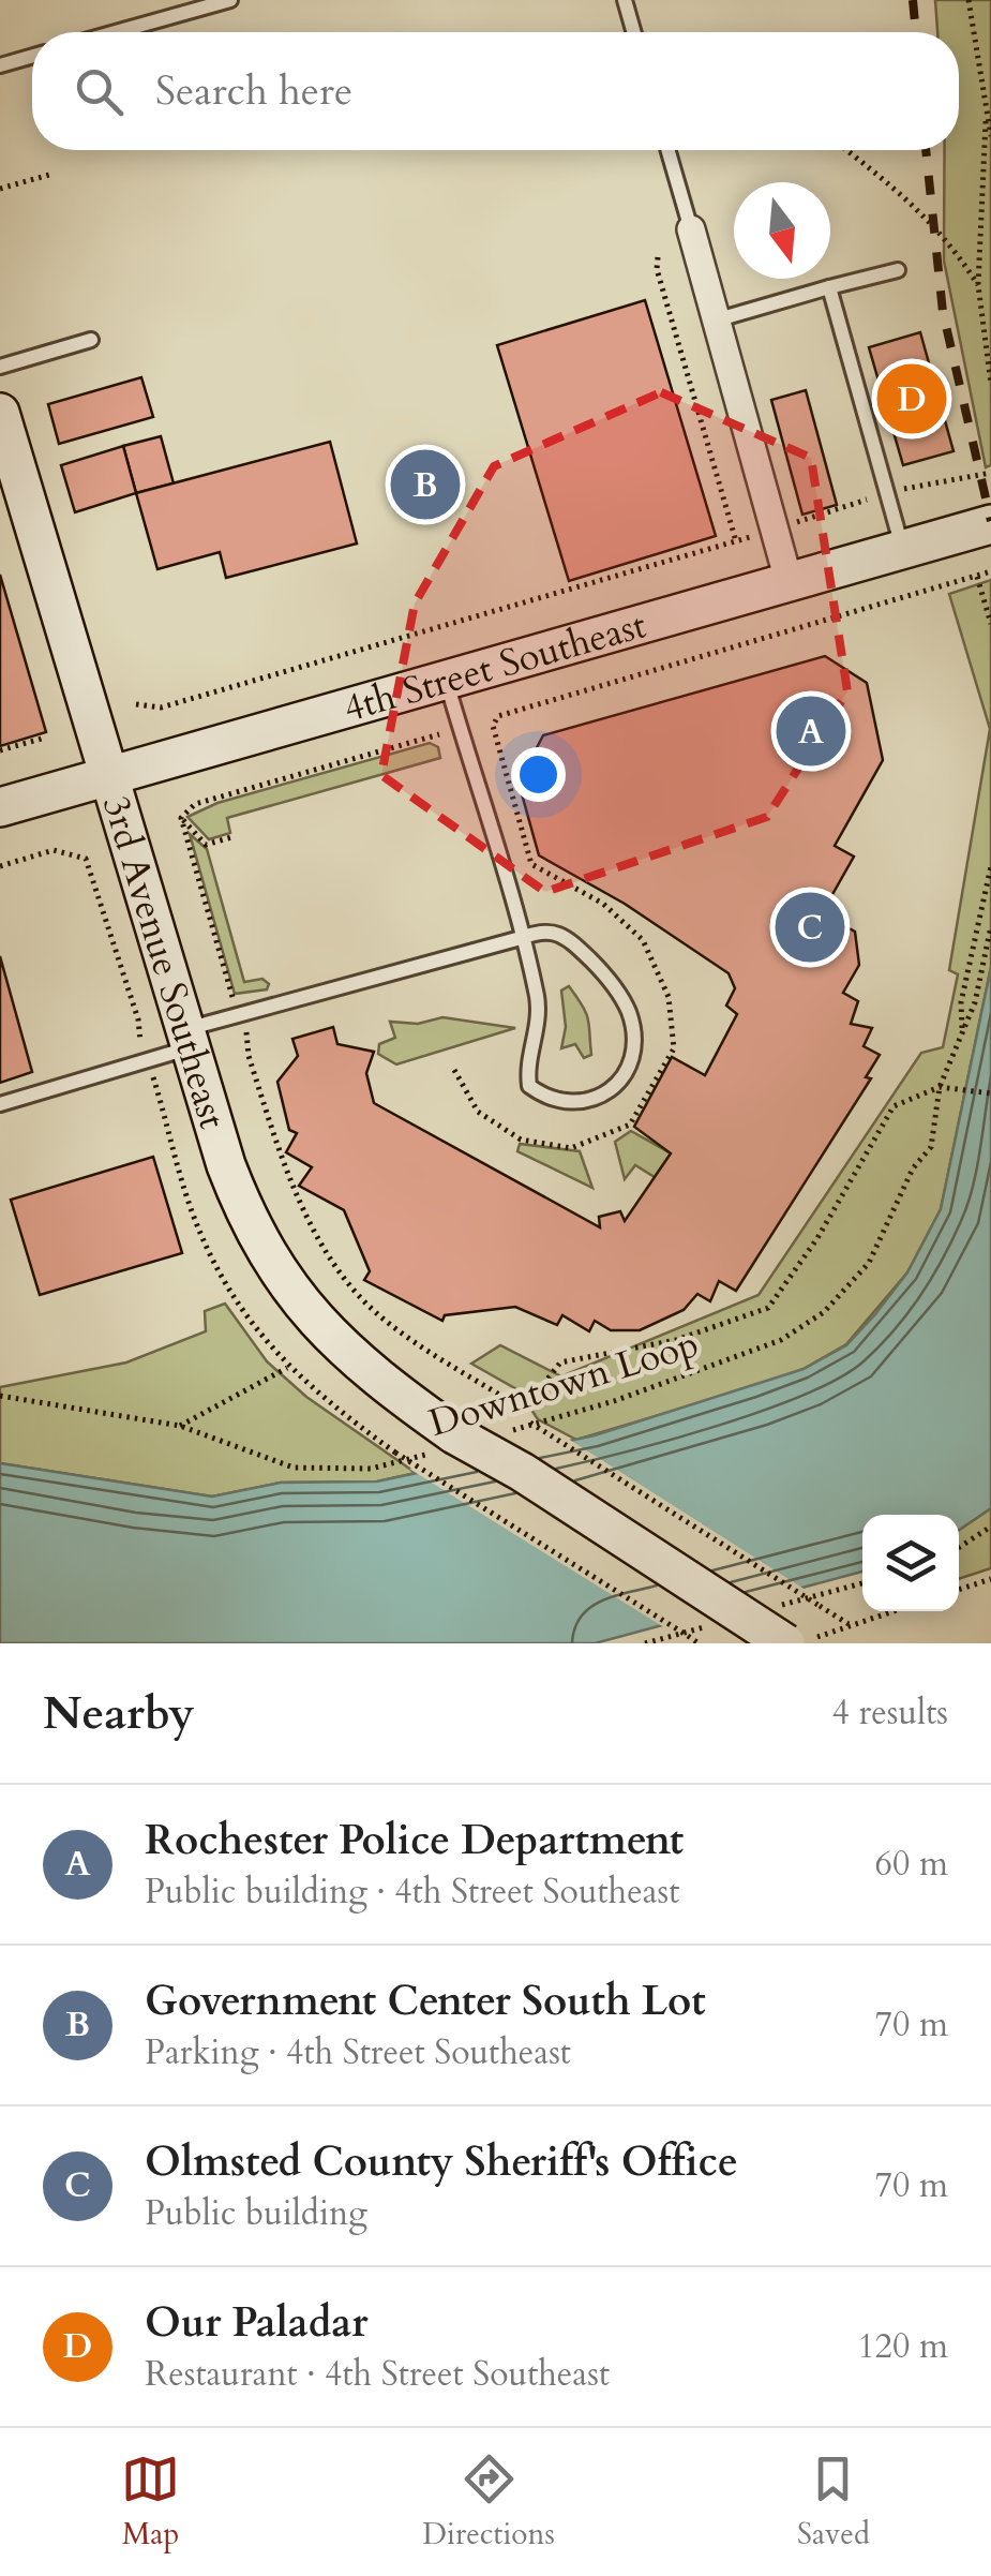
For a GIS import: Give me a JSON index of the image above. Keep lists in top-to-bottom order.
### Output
{
  "streets": {
    "main road": ["4th Street Southeast", "3rd Avenue Southeast"],
    "path": ["Downtown Loop"]
  },
  "crossings": [
    ["4th Street Southeast", "3rd Avenue Southeast"],
    ["3rd Avenue Southeast", "Downtown Loop"]
  ],
  "north": "bottom",
  "page": {
    "search": "Search here",
    "pins": [
      "D",
      "B",
      "A",
      "C"
    ],
    "heading": ["Nearby", "4 results"],
    "list": [
      {
        "mark": "A",
        "name": "Rochester Police Department",
        "note": "Public building · 4th Street Southeast",
        "value": "60 m"
      },
      {
        "mark": "B",
        "name": "Government Center South Lot",
        "note": "Parking · 4th Street Southeast",
        "value": "70 m"
      },
      {
        "mark": "C",
        "name": "Olmsted County Sheriff's Office",
        "note": "Public building",
        "value": "70 m"
      },
      {
        "mark": "D",
        "name": "Our Paladar",
        "note": "Restaurant · 4th Street Southeast",
        "value": "120 m"
      }
    ],
    "nav": ["Map", "Directions", "Saved"]
  }
}
